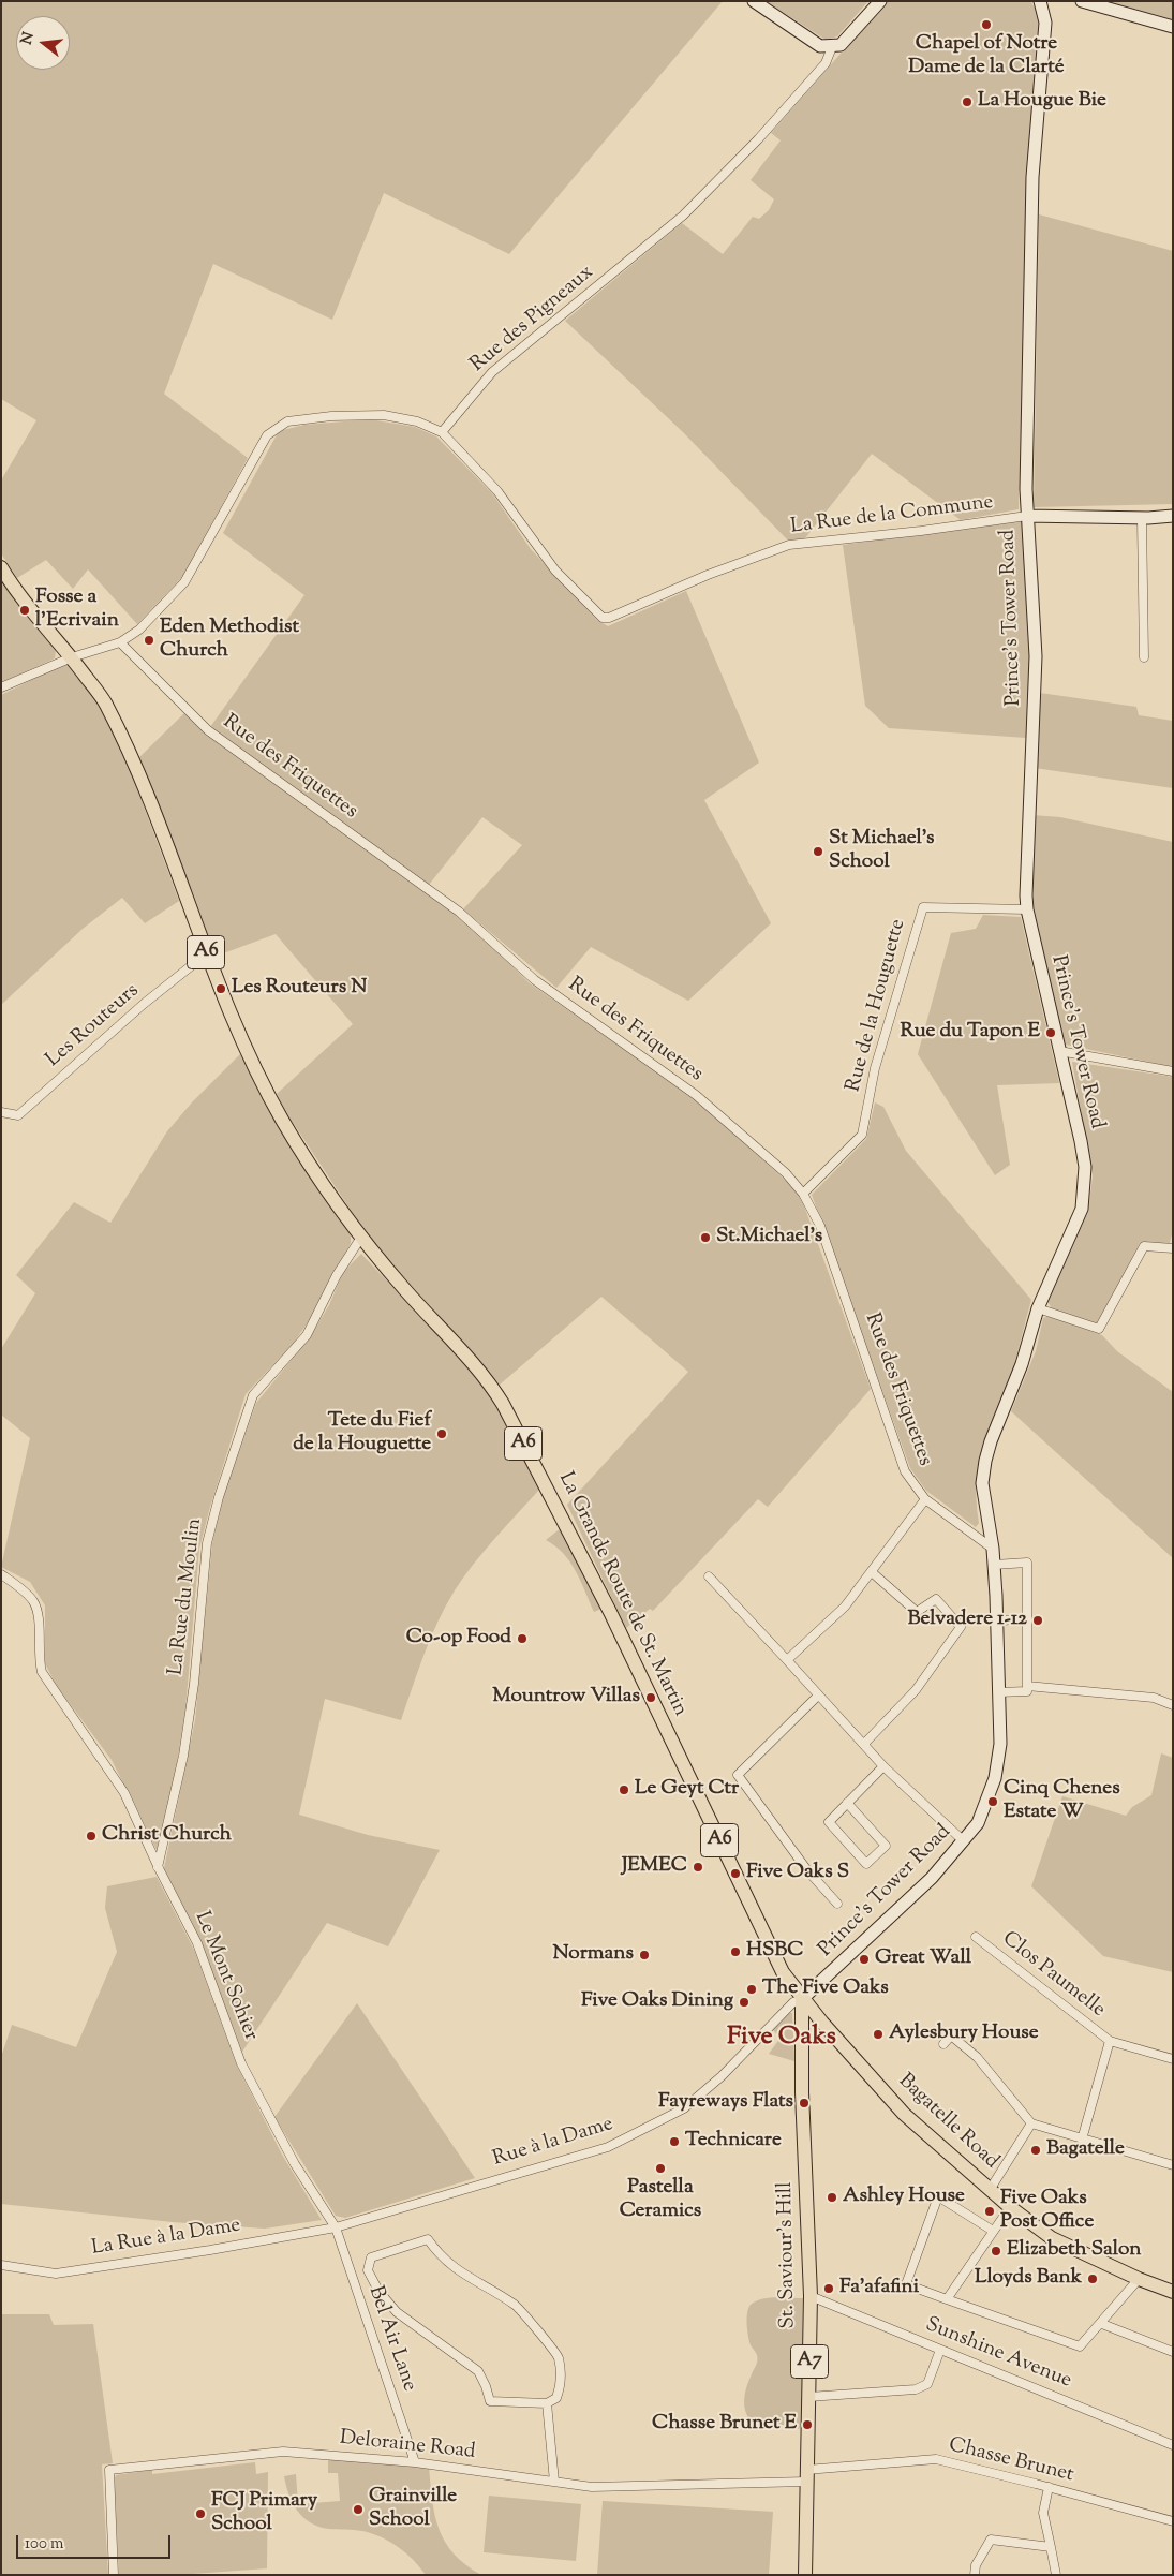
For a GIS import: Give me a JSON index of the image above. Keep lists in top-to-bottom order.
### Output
{
  "streets": {
    "main road": [
      "Prince's Tower Road",
      "A6",
      "La Grande Route de St. Martin",
      "Bagatelle Road",
      "St. Saviour's Hill",
      "A7"
    ],
    "street": [
      "Rue des Pigneaux",
      "La Rue de la Commune",
      "Rue des Friquettes",
      "Rue de la Houguette",
      "Les Routeurs",
      "La Rue du Moulin",
      "Clos Paumelle",
      "Le Mont Sohier",
      "Rue à la Dame",
      "La Rue à la Dame",
      "Bel Air Lane",
      "Sunshine Avenue",
      "Deloraine Road",
      "Chasse Brunet"
    ]
  },
  "crossings": [
    ["Rue des Pigneaux", "La Rue de la Commune"],
    ["La Rue de la Commune", "Prince's Tower Road"],
    ["Prince's Tower Road", "Rue des Friquettes"],
    ["Prince's Tower Road", "Rue de la Houguette"],
    ["Prince's Tower Road", "La Grande Route de St. Martin"],
    ["Prince's Tower Road", "Bagatelle Road"],
    ["Prince's Tower Road", "Rue à la Dame"],
    ["Prince's Tower Road", "St. Saviour's Hill"],
    ["Rue des Friquettes", "Rue de la Houguette"],
    ["A6", "Les Routeurs"],
    ["A6", "La Grande Route de St. Martin"],
    ["A6", "La Rue du Moulin"],
    ["La Grande Route de St. Martin", "La Rue du Moulin"],
    ["La Grande Route de St. Martin", "Bagatelle Road"],
    ["La Grande Route de St. Martin", "Rue à la Dame"],
    ["La Grande Route de St. Martin", "St. Saviour's Hill"],
    ["La Rue du Moulin", "Le Mont Sohier"],
    ["Le Mont Sohier", "Rue à la Dame"],
    ["Le Mont Sohier", "La Rue à la Dame"],
    ["Le Mont Sohier", "Bel Air Lane"],
    ["Bagatelle Road", "Rue à la Dame"],
    ["Bagatelle Road", "St. Saviour's Hill"],
    ["Rue à la Dame", "La Rue à la Dame"],
    ["Rue à la Dame", "St. Saviour's Hill"],
    ["Rue à la Dame", "Bel Air Lane"],
    ["La Rue à la Dame", "Bel Air Lane"],
    ["St. Saviour's Hill", "Sunshine Avenue"],
    ["St. Saviour's Hill", "Deloraine Road"],
    ["St. Saviour's Hill", "Chasse Brunet"],
    ["Bel Air Lane", "Deloraine Road"],
    ["Deloraine Road", "Chasse Brunet"]
  ],
  "districts": ["Five Oaks"],
  "places": [
    "Chapel of Notre Dame de la Clarté",
    "La Hougue Bie",
    "Fosse a l'Ecrivain",
    "Eden Methodist Church",
    "St Michael's School",
    "Les Routeurs N",
    "Rue du Tapon E",
    "St.Michael's",
    "Tete du Fief de la Houguette",
    "Belvadere 1-12",
    "Co-op Food",
    "Mountrow Villas",
    "Le Geyt Ctr",
    "Cinq Chenes Estate W",
    "Christ Church",
    "JEMEC",
    "Five Oaks S",
    "HSBC",
    "Normans",
    "Great Wall",
    "The Five Oaks",
    "Five Oaks Dining",
    "Aylesbury House",
    "Fayreways Flats",
    "Technicare",
    "Bagatelle",
    "Pastella Ceramics",
    "Ashley House",
    "Five Oaks Post Office",
    "Elizabeth Salon",
    "Lloyds Bank",
    "Fa'afafini",
    "Chasse Brunet E",
    "Grainville School",
    "FCJ Primary School"
  ],
  "scale_bar": "100 m",
  "north": "left"
}
